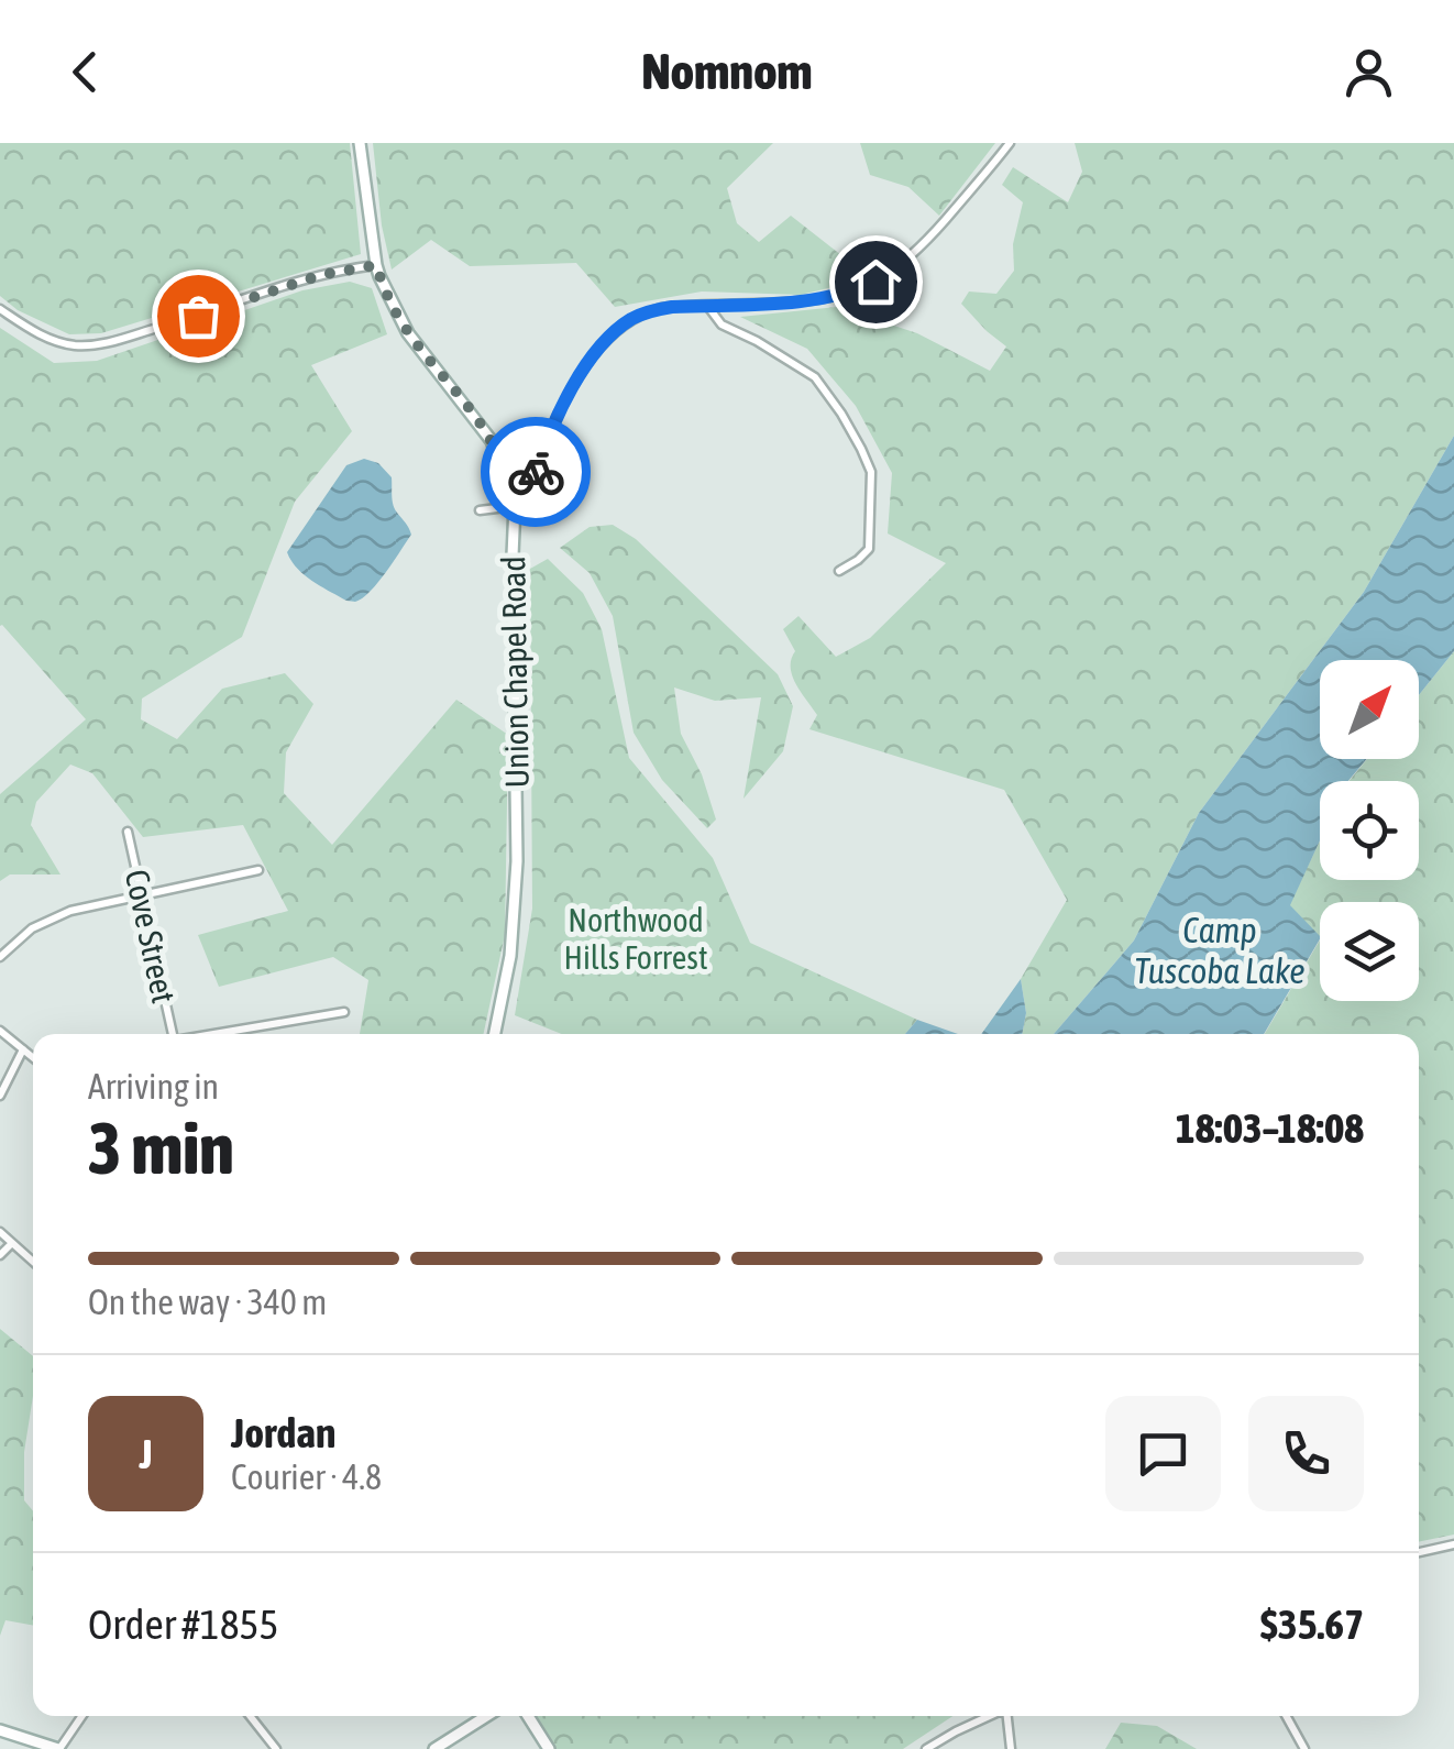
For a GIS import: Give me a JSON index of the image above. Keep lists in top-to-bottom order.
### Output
{
  "streets": {
    "street": ["Union Chapel Road", "Cove Street"]
  },
  "water": ["Camp Tuscoba Lake"],
  "parks": ["Northwood Hills Forrest"],
  "north": "top right",
  "page": {
    "header": "Nomnom",
    "heading": ["3 min", "Arriving in", "18:03–18:08"],
    "panel": [
      "Jordan",
      "Courier · 4.8",
      "Order #1855",
      "$35.67"
    ],
    "bar": "On the way · 340 m",
    "round": "J"
  }
}
